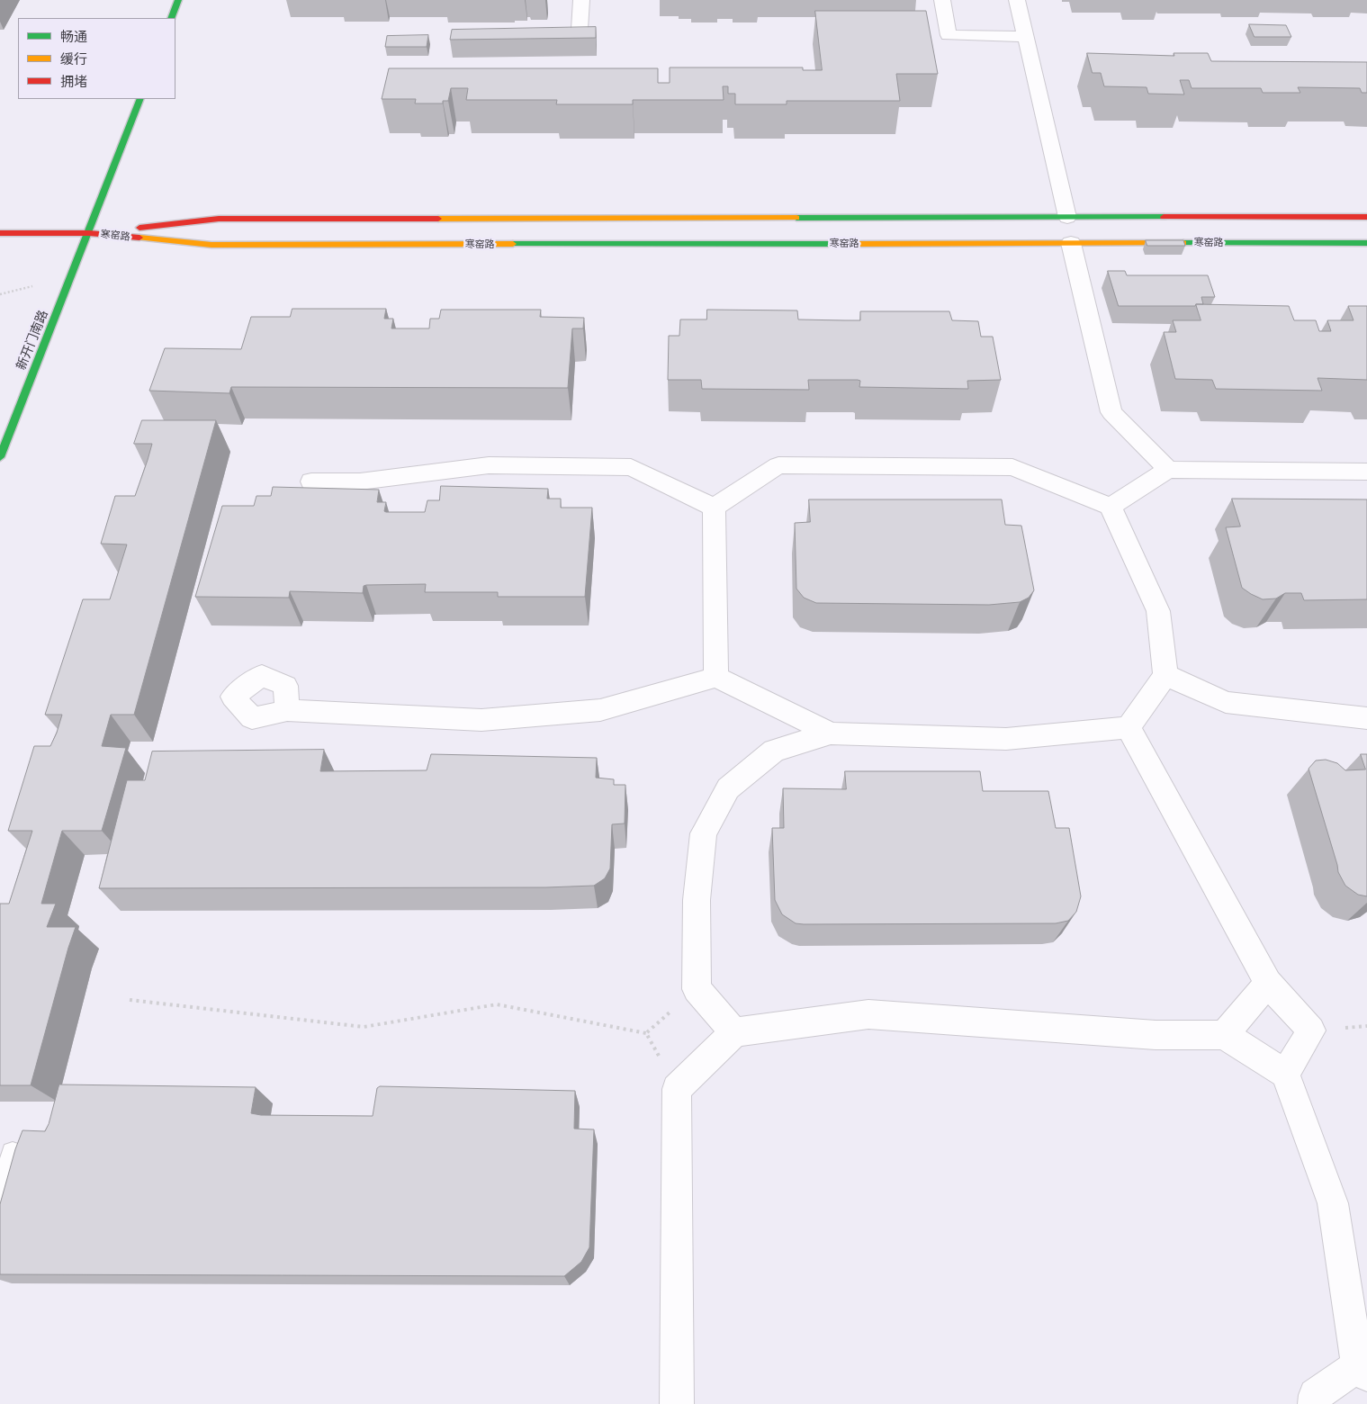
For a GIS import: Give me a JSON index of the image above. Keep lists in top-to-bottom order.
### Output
{
  "streets": {
    "street": ["寒窑路", "新开门南路"]
  },
  "crossings": [
    ["寒窑路", "新开门南路"]
  ],
  "legend": ["畅通", "缓行", "拥堵"]
}
